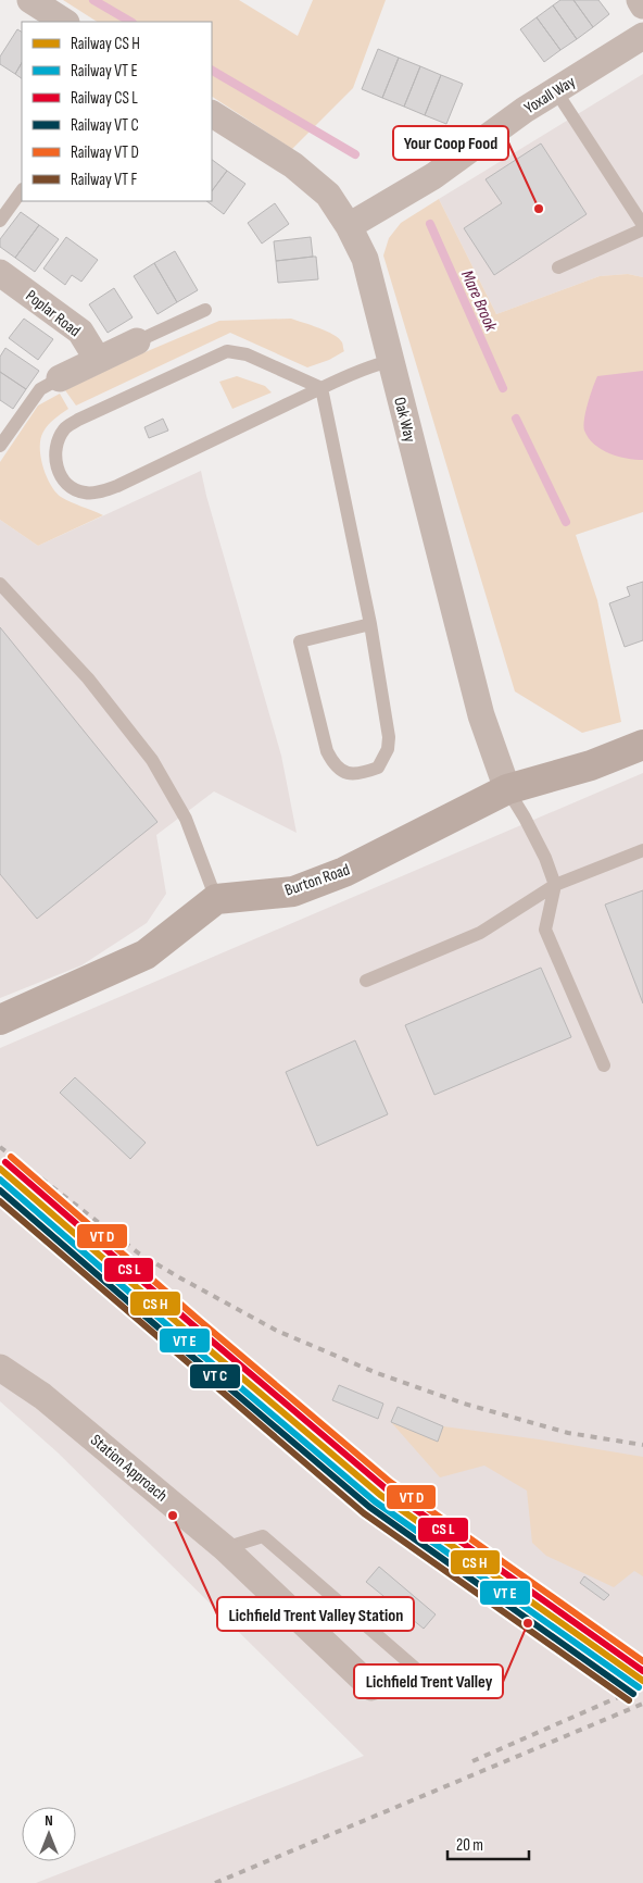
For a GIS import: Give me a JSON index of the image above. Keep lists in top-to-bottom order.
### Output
{
  "streets": {
    "highway": ["Burton Road"],
    "street": [
      "Yoxall Way",
      "Poplar Road",
      "Oak Way",
      "Station Approach"
    ]
  },
  "crossings": [
    ["Yoxall Way", "Oak Way"],
    ["Oak Way", "Burton Road"]
  ],
  "water": ["Mare Brook"],
  "places": ["Your Coop Food", "Lichfield Trent Valley Station", "Lichfield Trent Valley"],
  "legend": [
    "Railway CS H",
    "Railway VT E",
    "Railway CS L",
    "Railway VT C",
    "Railway VT D",
    "Railway VT F"
  ],
  "scale_bar": "20 m",
  "north": "top"
}
